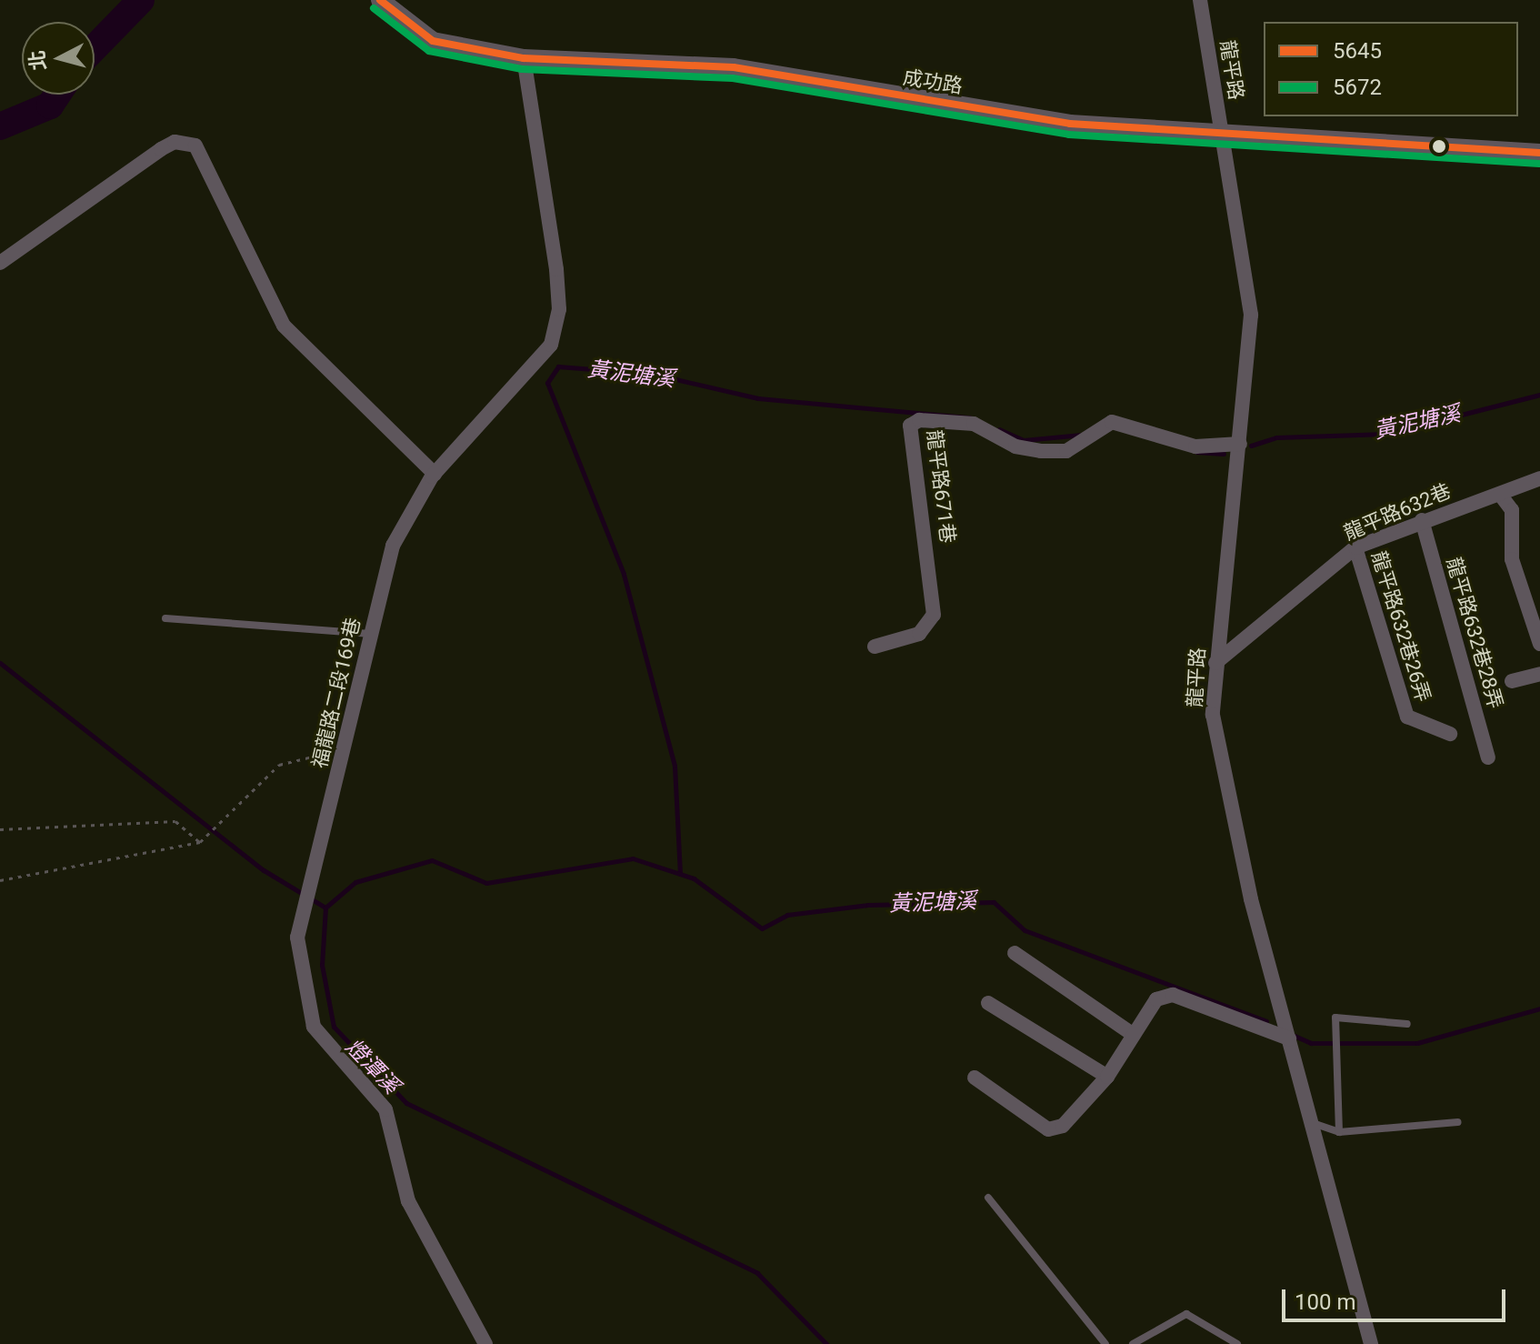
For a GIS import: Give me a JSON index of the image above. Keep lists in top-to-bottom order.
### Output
{
  "streets": {
    "street": [
      "龍平路",
      "成功路",
      "龍平路671巷",
      "龍平路632巷",
      "龍平路632巷26弄",
      "龍平路632巷28弄",
      "福龍路二段169巷"
    ]
  },
  "crossings": [
    ["龍平路", "成功路"],
    ["龍平路", "龍平路671巷"],
    ["龍平路", "龍平路632巷"],
    ["成功路", "福龍路二段169巷"],
    ["龍平路632巷", "龍平路632巷26弄"],
    ["龍平路632巷", "龍平路632巷28弄"]
  ],
  "water": ["黃泥塘溪", "燈潭溪"],
  "lines": ["transit line 5645", "transit line 5672"],
  "legend": ["5645", "5672"],
  "scale_bar": "100 m",
  "north": "left"
}
